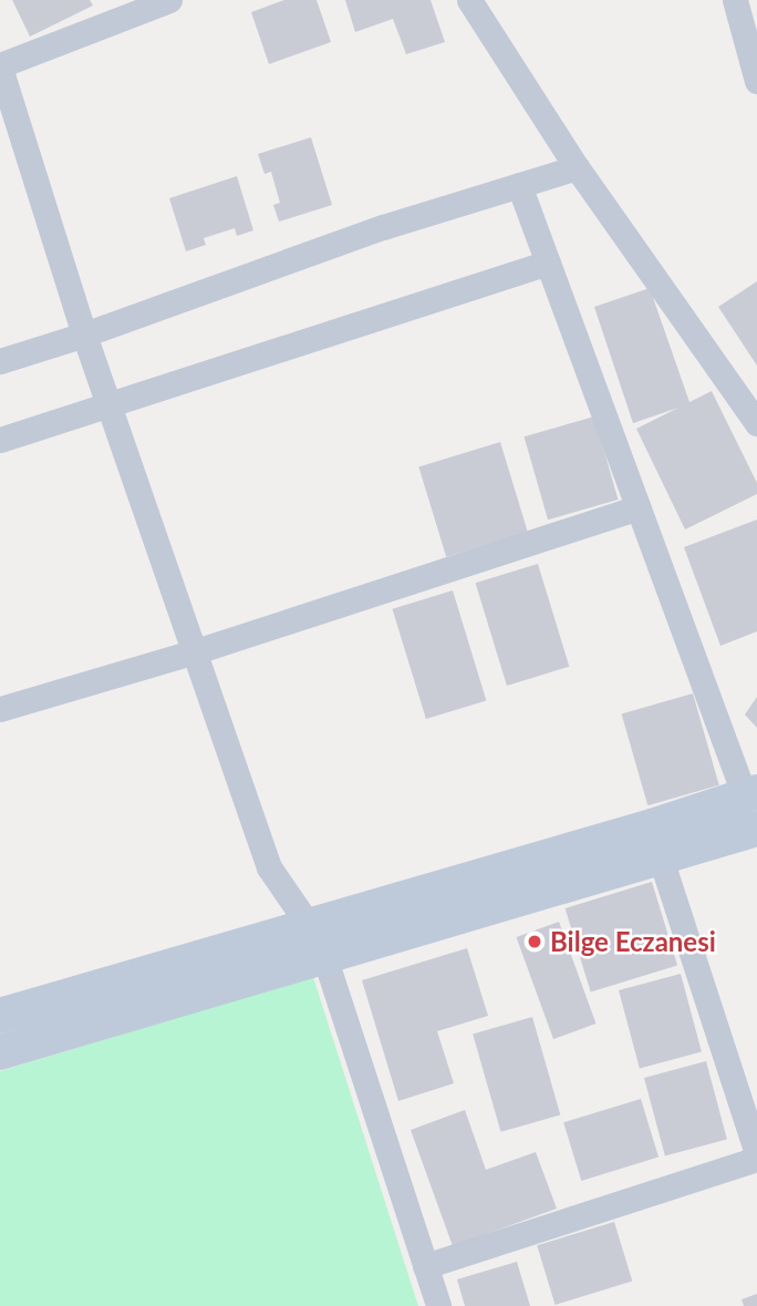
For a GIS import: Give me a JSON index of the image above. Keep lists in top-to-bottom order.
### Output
{
  "places": ["Bilge Eczanesi"]
}
